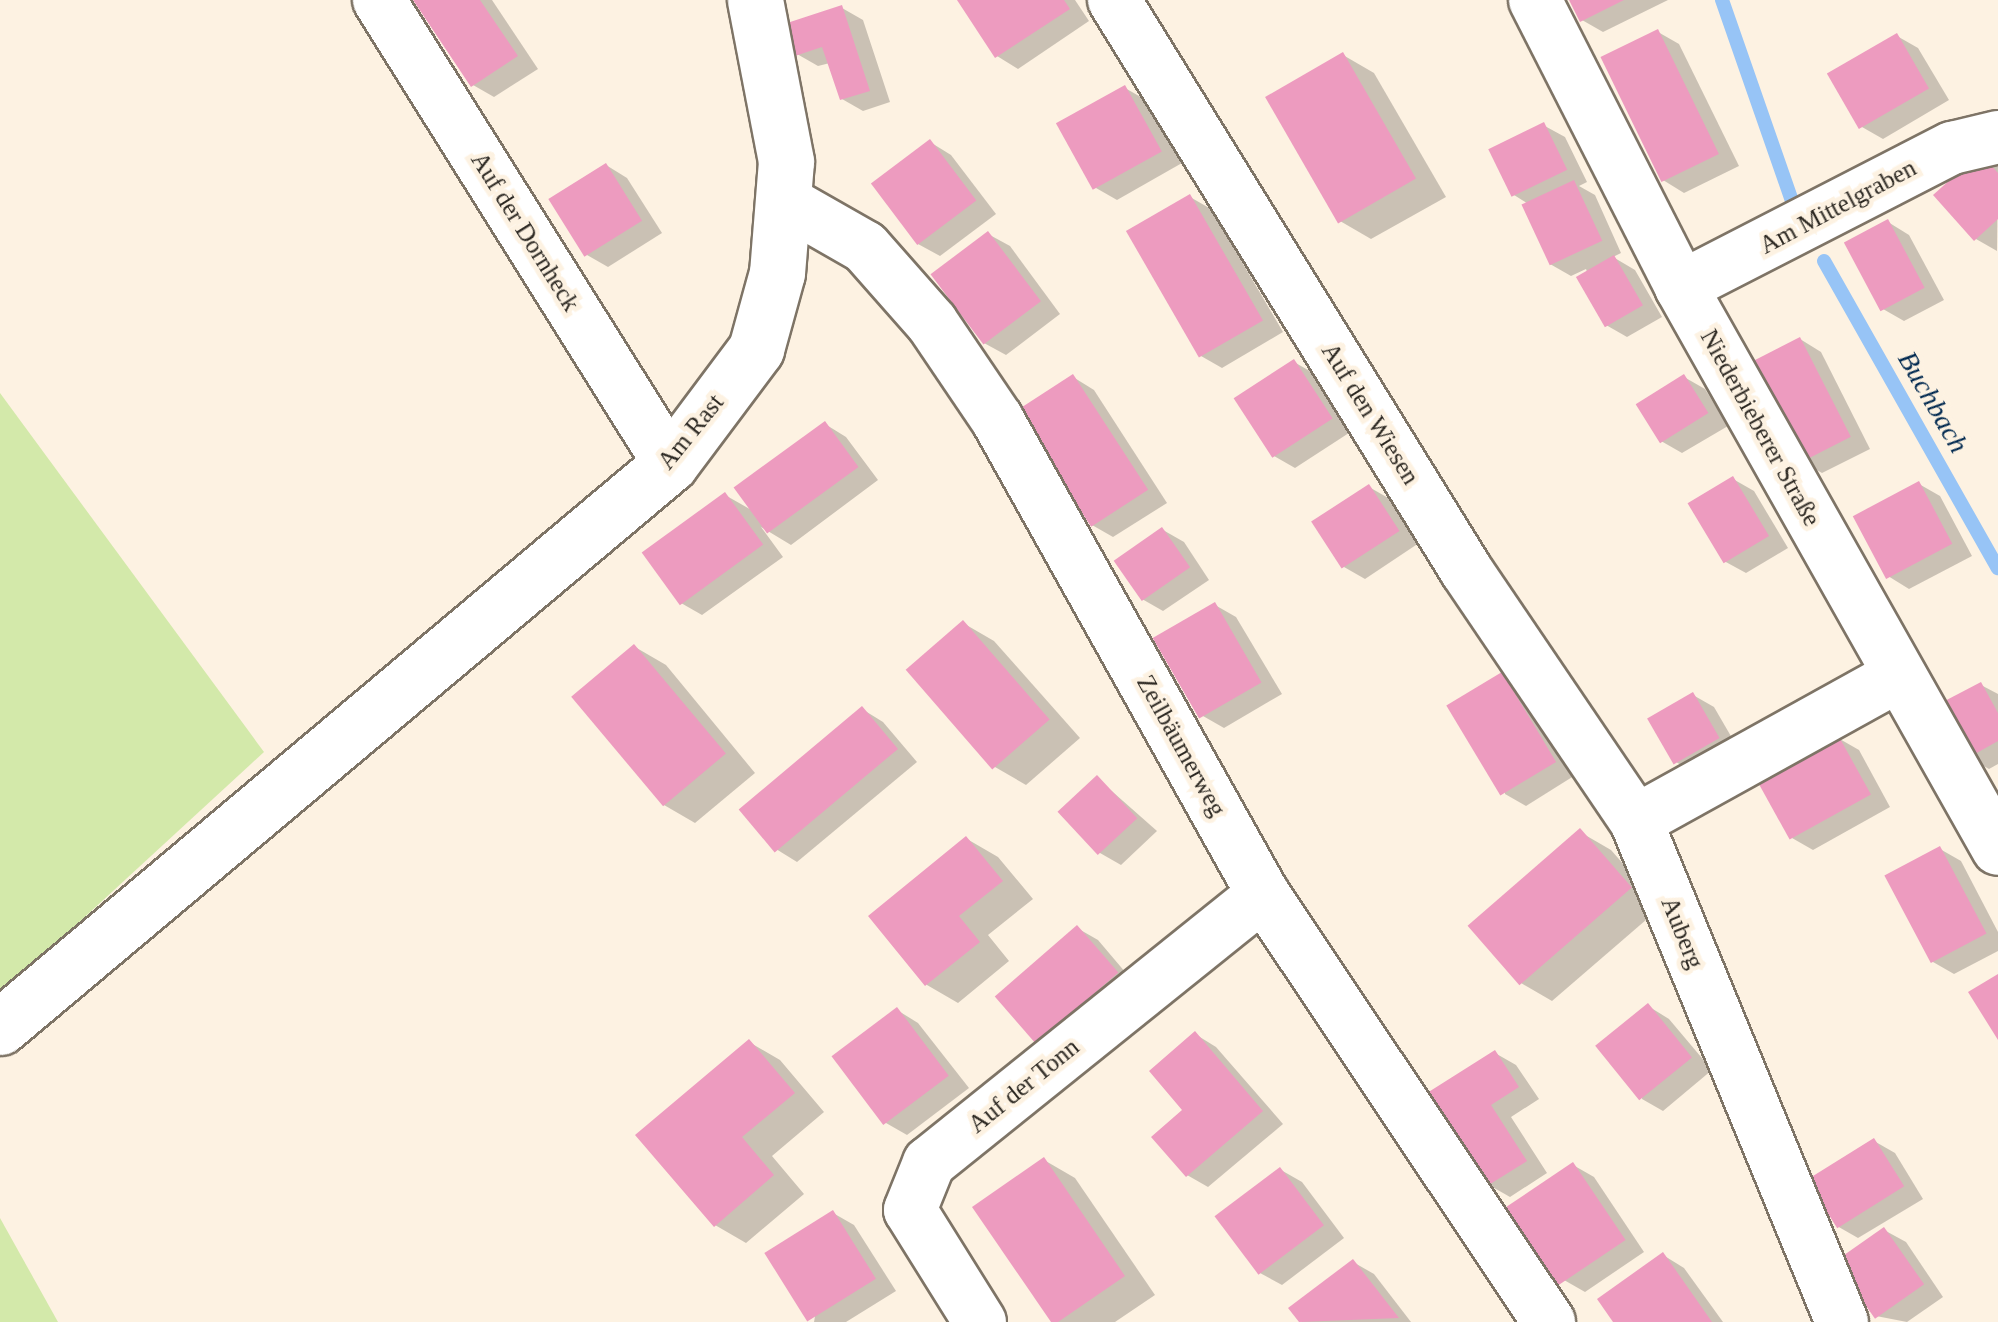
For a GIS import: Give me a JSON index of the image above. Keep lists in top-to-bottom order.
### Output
{
  "streets": {
    "street": [
      "Am Mittelgraben",
      "Auf der Dornheck",
      "Auf den Wiesen",
      "Niederbieberer Straße",
      "Am Rast",
      "Zeilbäumerweg",
      "Auberg",
      "Auf der Tonn"
    ]
  },
  "crossings": [
    ["Am Mittelgraben", "Niederbieberer Straße"],
    ["Auf der Dornheck", "Am Rast"],
    ["Auf den Wiesen", "Auberg"],
    ["Am Rast", "Zeilbäumerweg"],
    ["Zeilbäumerweg", "Auf der Tonn"]
  ],
  "water": ["Buchbach"]
}
